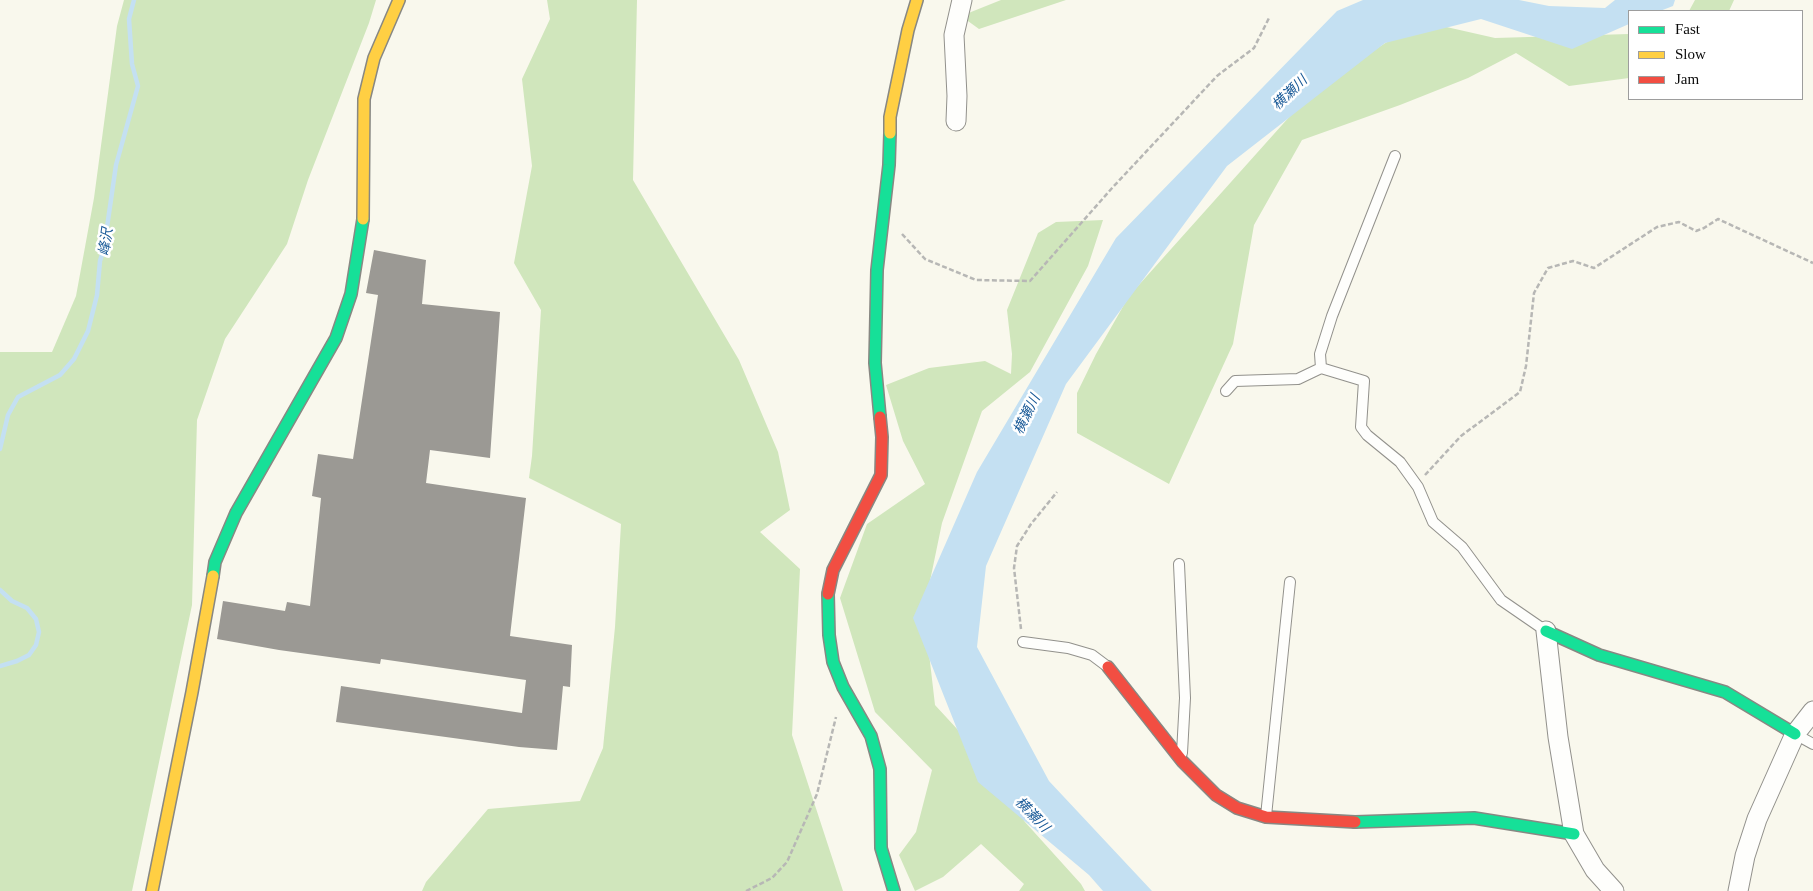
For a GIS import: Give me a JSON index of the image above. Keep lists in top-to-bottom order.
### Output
{
  "water": ["横瀬川", "峰沢"],
  "legend": ["Fast", "Slow", "Jam"]
}
